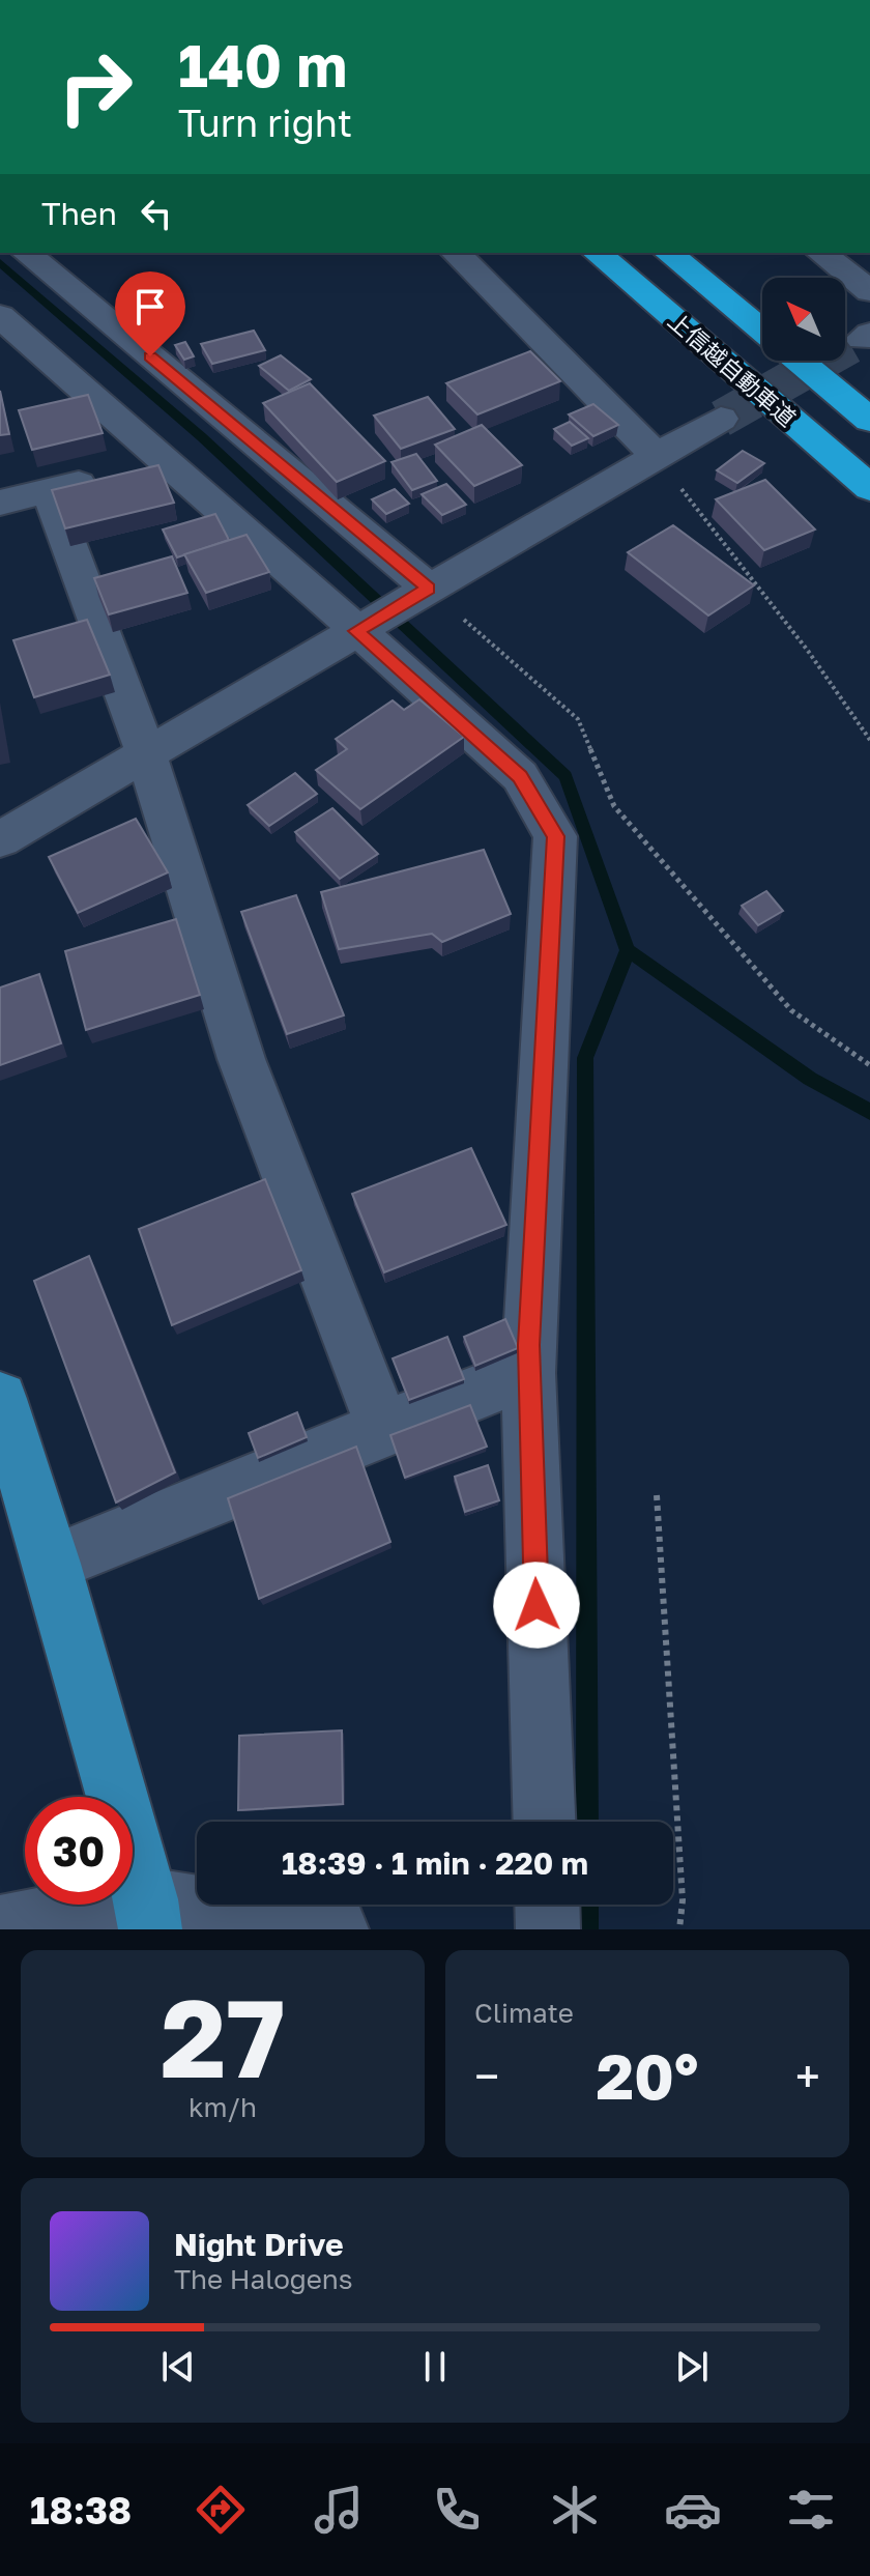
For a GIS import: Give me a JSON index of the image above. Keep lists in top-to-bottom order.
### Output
{
  "streets": {
    "highway": ["上信越自動車道"]
  },
  "north": "top left",
  "page": {
    "turn": ["140 m", "Turn right"],
    "then": "Then",
    "limit": "30",
    "trip": "18:39 · 1 min · 220 m",
    "tile": [
      ["27", "km/h"],
      "Climate"
    ],
    "heat": ["−", "20°", "+"],
    "song": ["Night Drive", "The Halogens"],
    "tabs": "18:38"
  }
}
